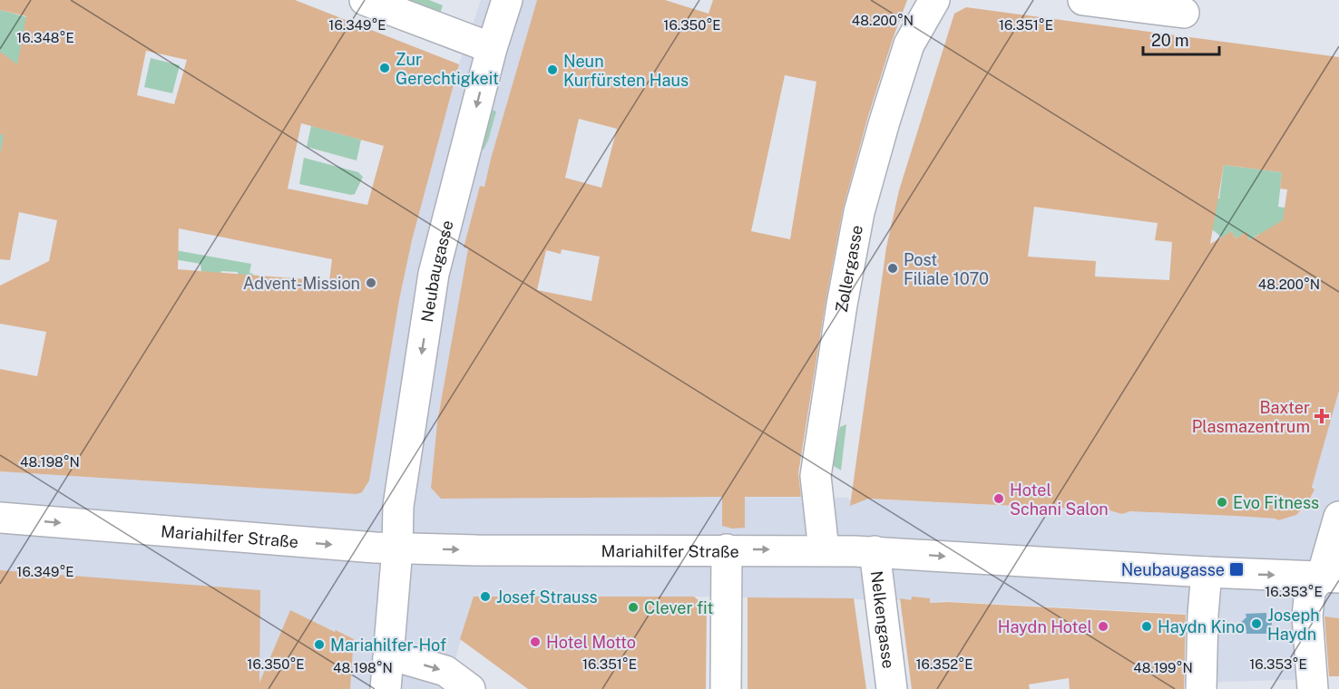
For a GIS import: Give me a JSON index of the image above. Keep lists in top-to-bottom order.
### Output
{
  "streets": {
    "street": [
      "Zollergasse",
      "Neubaugasse",
      "Mariahilfer Straße",
      "Nelkengasse"
    ]
  },
  "crossings": [
    ["Zollergasse", "Mariahilfer Straße"],
    ["Neubaugasse", "Mariahilfer Straße"],
    ["Mariahilfer Straße", "Nelkengasse"]
  ],
  "one_way": ["Neubaugasse", "Mariahilfer Straße"],
  "places": {
    "other": [
      "Zur Gerechtigkeit",
      "Neun Kurfürsten Haus",
      "Post Filiale 1070",
      "Advent-Mission",
      "Hotel Schani Salon",
      "Evo Fitness",
      "Josef Strauss",
      "Clever fit",
      "Joseph Haydn",
      "Haydn Hotel",
      "Haydn Kino",
      "Hotel Motto",
      "Mariahilfer-Hof"
    ],
    "health": ["Baxter Plasmazentrum"],
    "transit": ["Neubaugasse"]
  },
  "scale_bar": "20 m",
  "coordinates": [
    "48.200°N",
    "16.350°E",
    "16.349°E",
    "16.351°E",
    "16.348°E",
    "48.198°N",
    "16.353°E",
    "16.352°E",
    "48.199°N"
  ]
}
